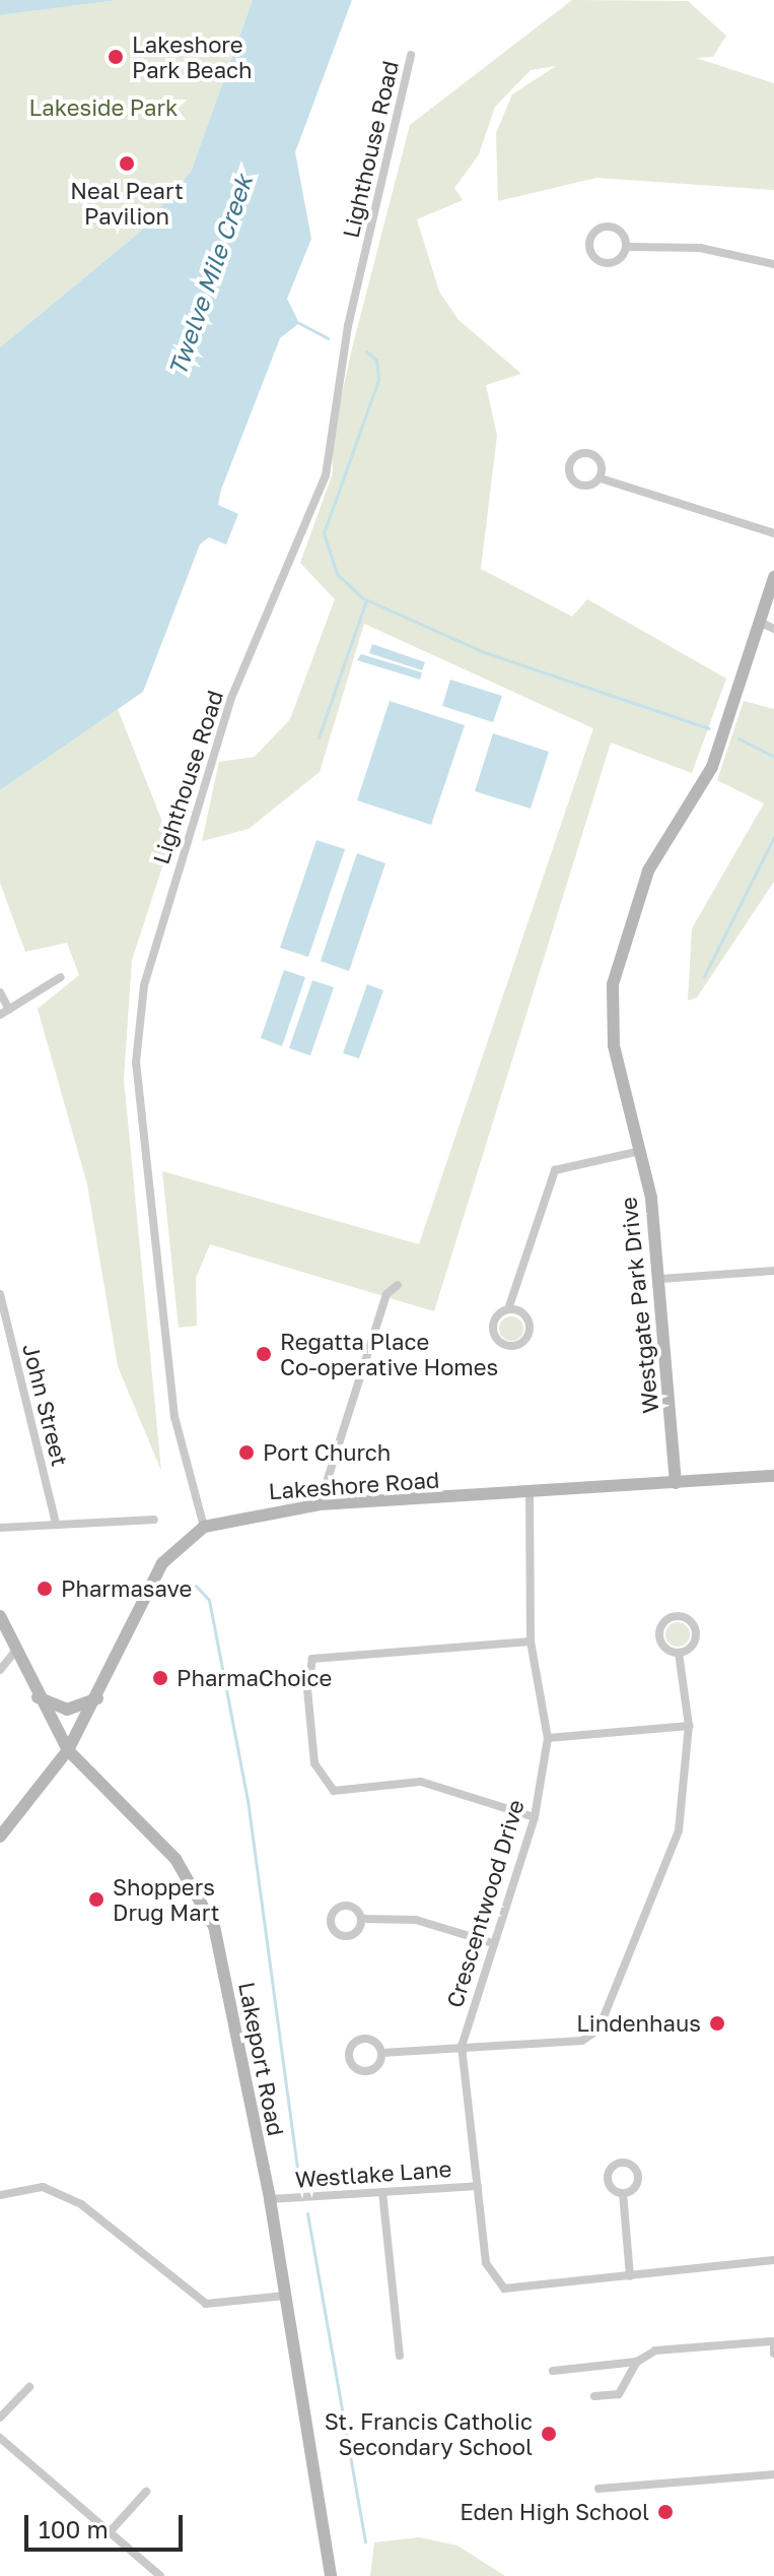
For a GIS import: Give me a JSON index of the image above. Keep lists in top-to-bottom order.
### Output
{
  "streets": {
    "main road": ["Westgate Park Drive", "Lakeshore Road", "Lakeport Road"],
    "street": [
      "Lighthouse Road",
      "John Street",
      "Crescentwood Drive",
      "Westlake Lane"
    ]
  },
  "crossings": [
    ["Lighthouse Road", "Lakeshore Road"],
    ["Westgate Park Drive", "Lakeshore Road"],
    ["Lakeshore Road", "Crescentwood Drive"],
    ["Crescentwood Drive", "Westlake Lane"],
    ["Lakeport Road", "Westlake Lane"]
  ],
  "water": ["Twelve Mile Creek"],
  "parks": ["Lakeside Park"],
  "places": [
    "Lakeshore Park Beach",
    "Neal Peart Pavilion",
    "Regatta Place Co-operative Homes",
    "Port Church",
    "Pharmasave",
    "PharmaChoice",
    "Shoppers Drug Mart",
    "Lindenhaus",
    "St. Francis Catholic Secondary School",
    "Eden High School"
  ],
  "scale_bar": "100 m"
}
